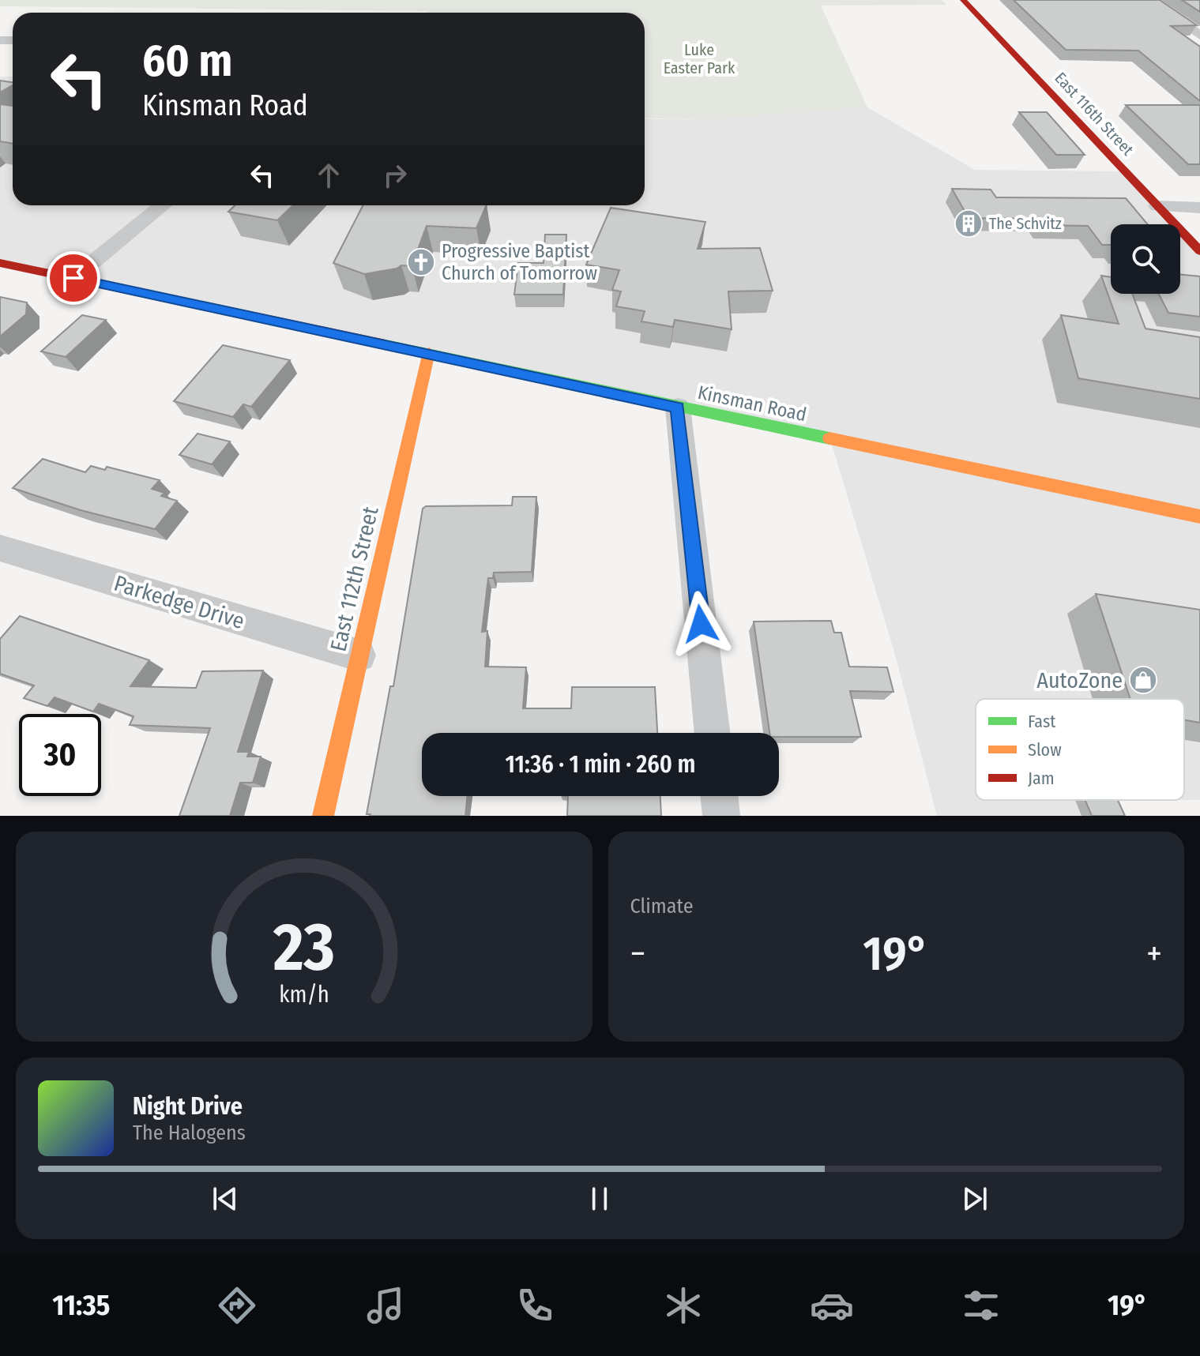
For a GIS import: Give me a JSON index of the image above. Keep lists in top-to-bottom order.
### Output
{
  "streets": {
    "main road": ["East 116th Street", "Kinsman Road", "East 112th Street"],
    "street": ["Parkedge Drive"]
  },
  "crossings": [
    ["Kinsman Road", "East 112th Street"],
    ["East 112th Street", "Parkedge Drive"]
  ],
  "parks": ["Luke Easter Park"],
  "places": {
    "building": ["The Schvitz"],
    "church": ["Progressive Baptist Church of Tomorrow"],
    "shop": ["AutoZone"]
  },
  "legend": ["Fast", "Slow", "Jam"],
  "page": {
    "turn": ["60 m", "Kinsman Road"],
    "limit": "30",
    "trip": "11:36 · 1 min · 260 m",
    "tile": "Climate",
    "heat": ["−", "19°", "+"],
    "song": ["Night Drive", "The Halogens"],
    "tabs": ["11:35", "19°"],
    "gauge": ["23", "km/h"]
  }
}
